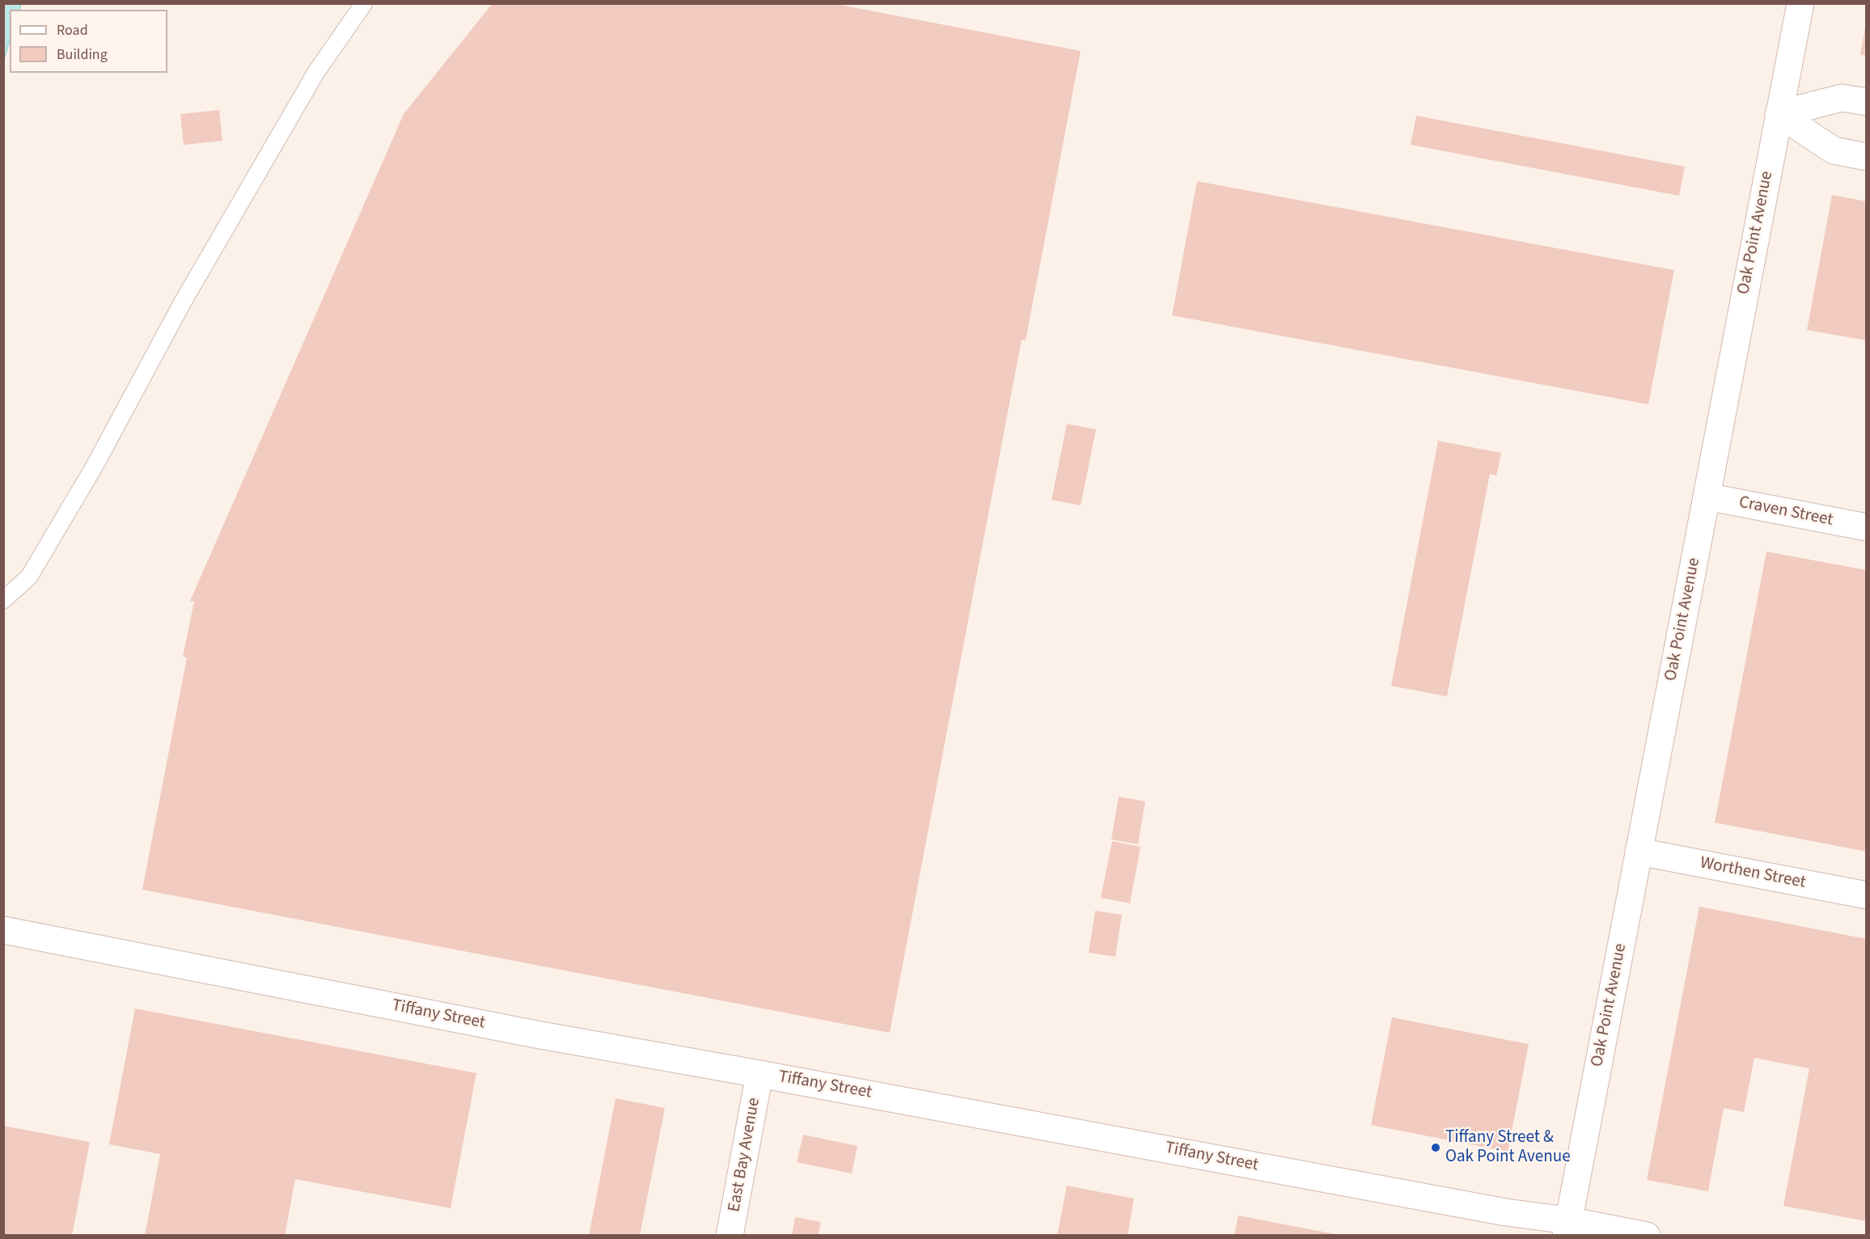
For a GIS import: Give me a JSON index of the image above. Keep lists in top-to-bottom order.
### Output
{
  "streets": {
    "main road": [
      "Oak Point Avenue",
      "Craven Street",
      "Worthen Street",
      "Tiffany Street",
      "East Bay Avenue"
    ]
  },
  "crossings": [
    ["Oak Point Avenue", "Craven Street"],
    ["Oak Point Avenue", "Worthen Street"],
    ["Oak Point Avenue", "Tiffany Street"],
    ["Tiffany Street", "East Bay Avenue"]
  ],
  "places": ["Tiffany Street & Oak Point Avenue"],
  "legend": ["Road", "Building"]
}
